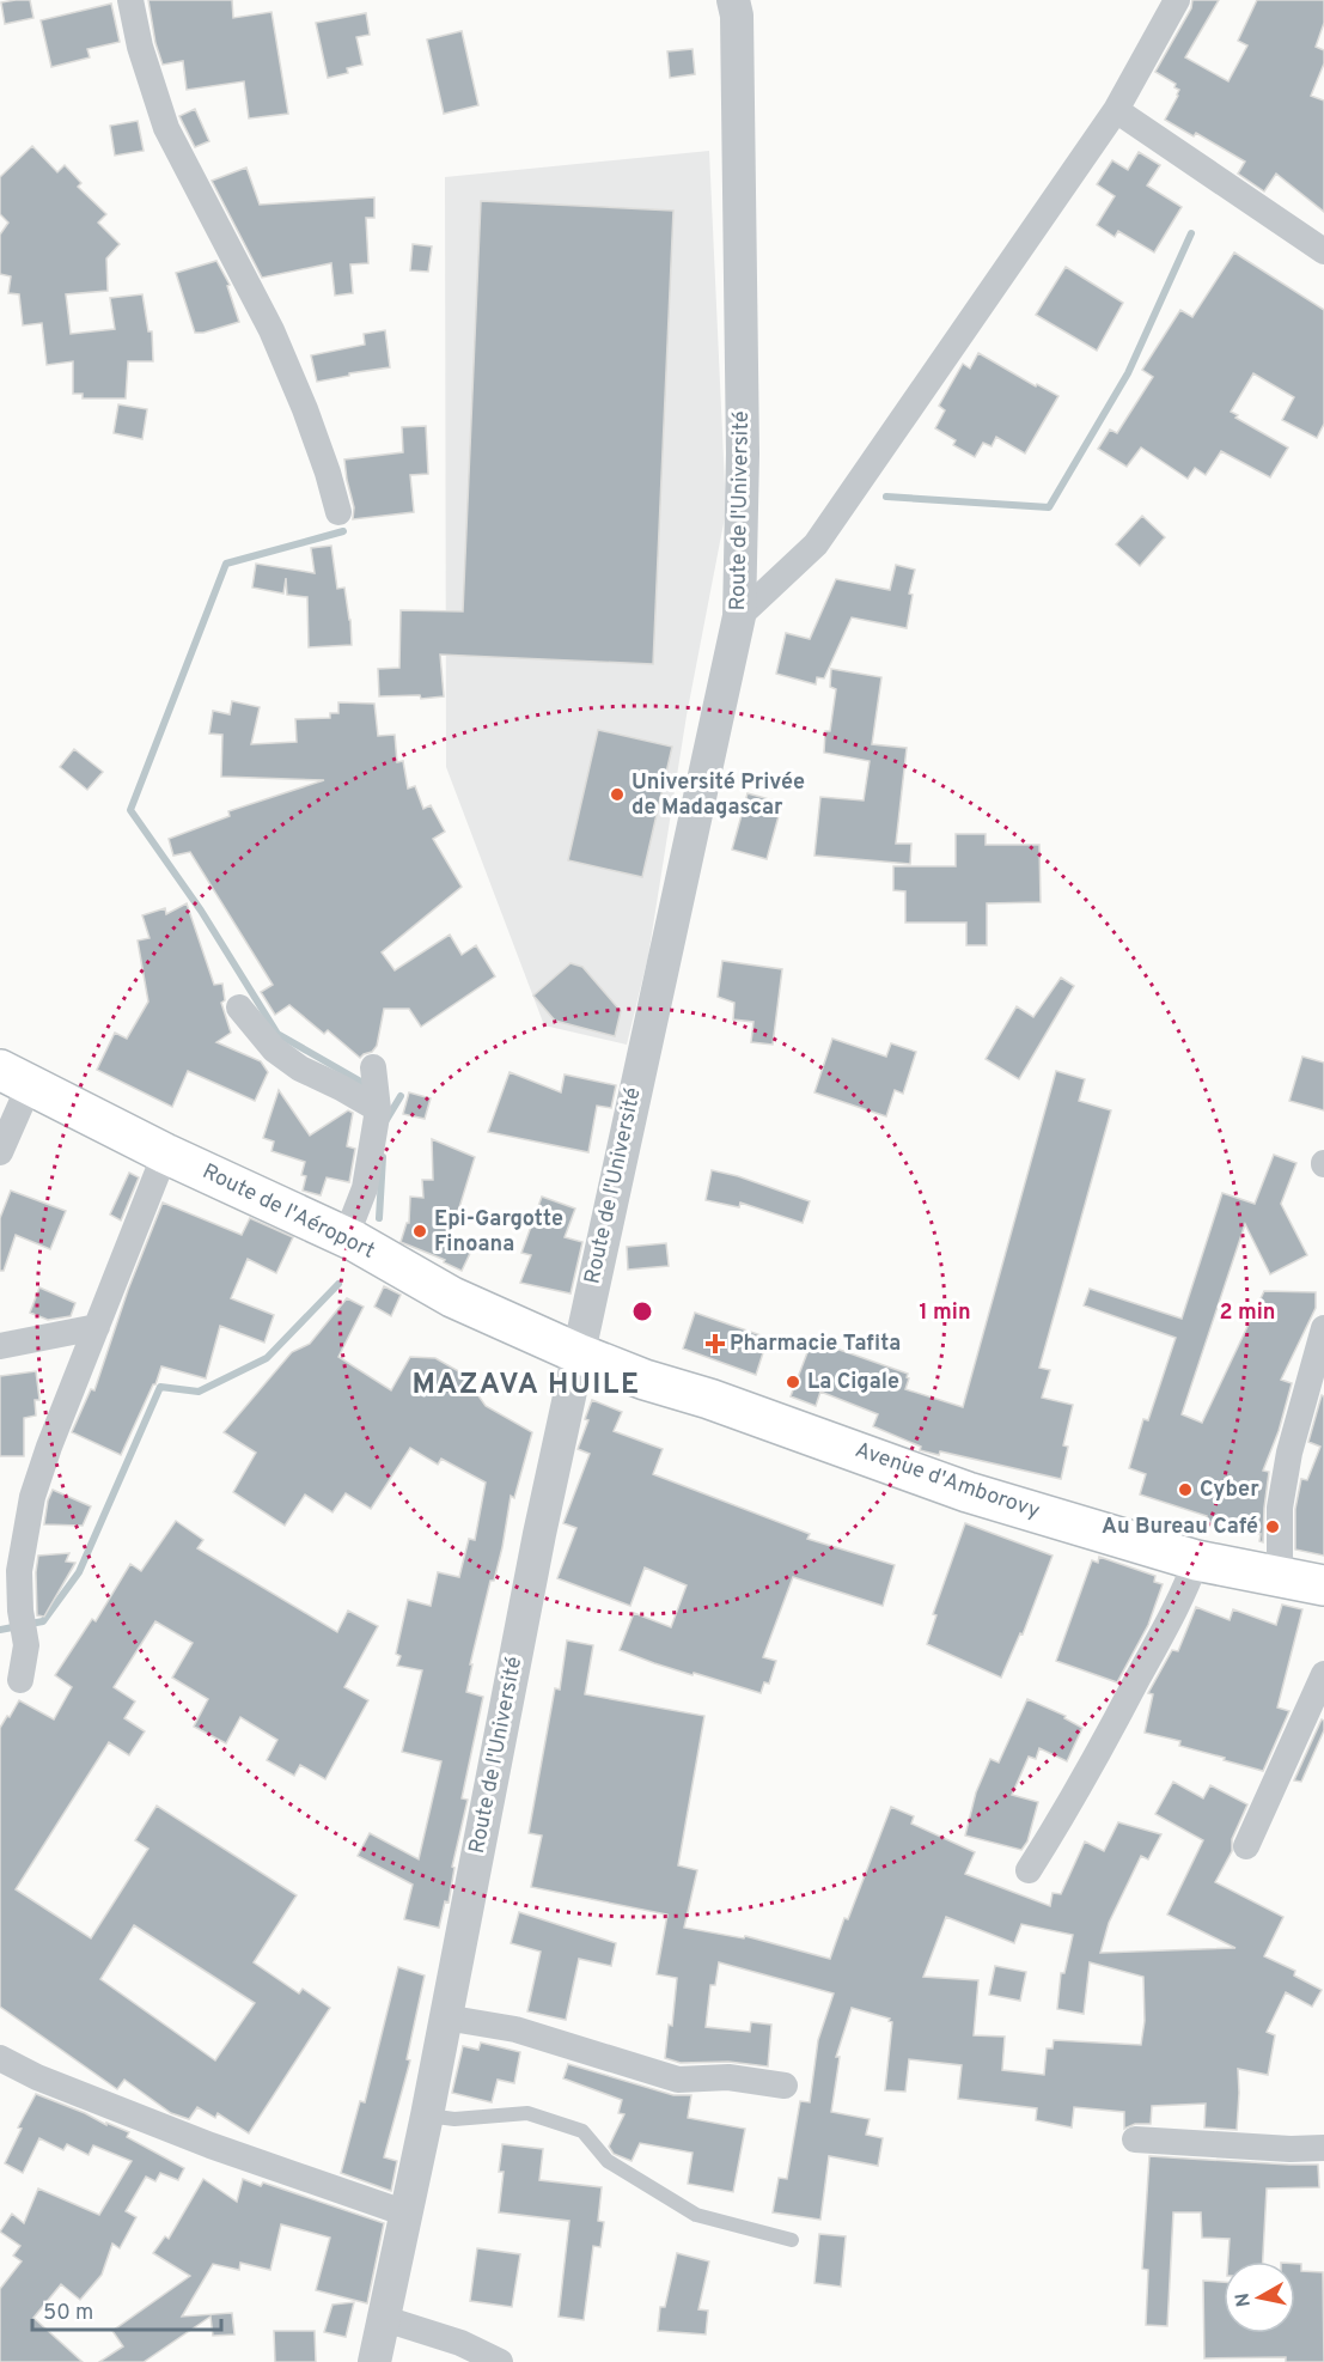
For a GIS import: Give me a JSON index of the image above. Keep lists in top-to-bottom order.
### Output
{
  "streets": {
    "main road": ["Route de l'Aéroport", "Avenue d'Amborovy"],
    "street": ["Route de l'Université"]
  },
  "crossings": [
    ["Route de l'Université", "Route de l'Aéroport"],
    ["Route de l'Université", "Avenue d'Amborovy"],
    ["Route de l'Aéroport", "Avenue d'Amborovy"]
  ],
  "districts": ["MAZAVA HUILE"],
  "places": {
    "other": [
      "Université Privée de Madagascar",
      "Epi-Gargotte Finoana",
      "La Cigale",
      "Cyber",
      "Au Bureau Café"
    ],
    "health": ["Pharmacie Tafita"]
  },
  "scale_bar": "50 m",
  "north": "left",
  "rings": ["1 min", "2 min"]
}
